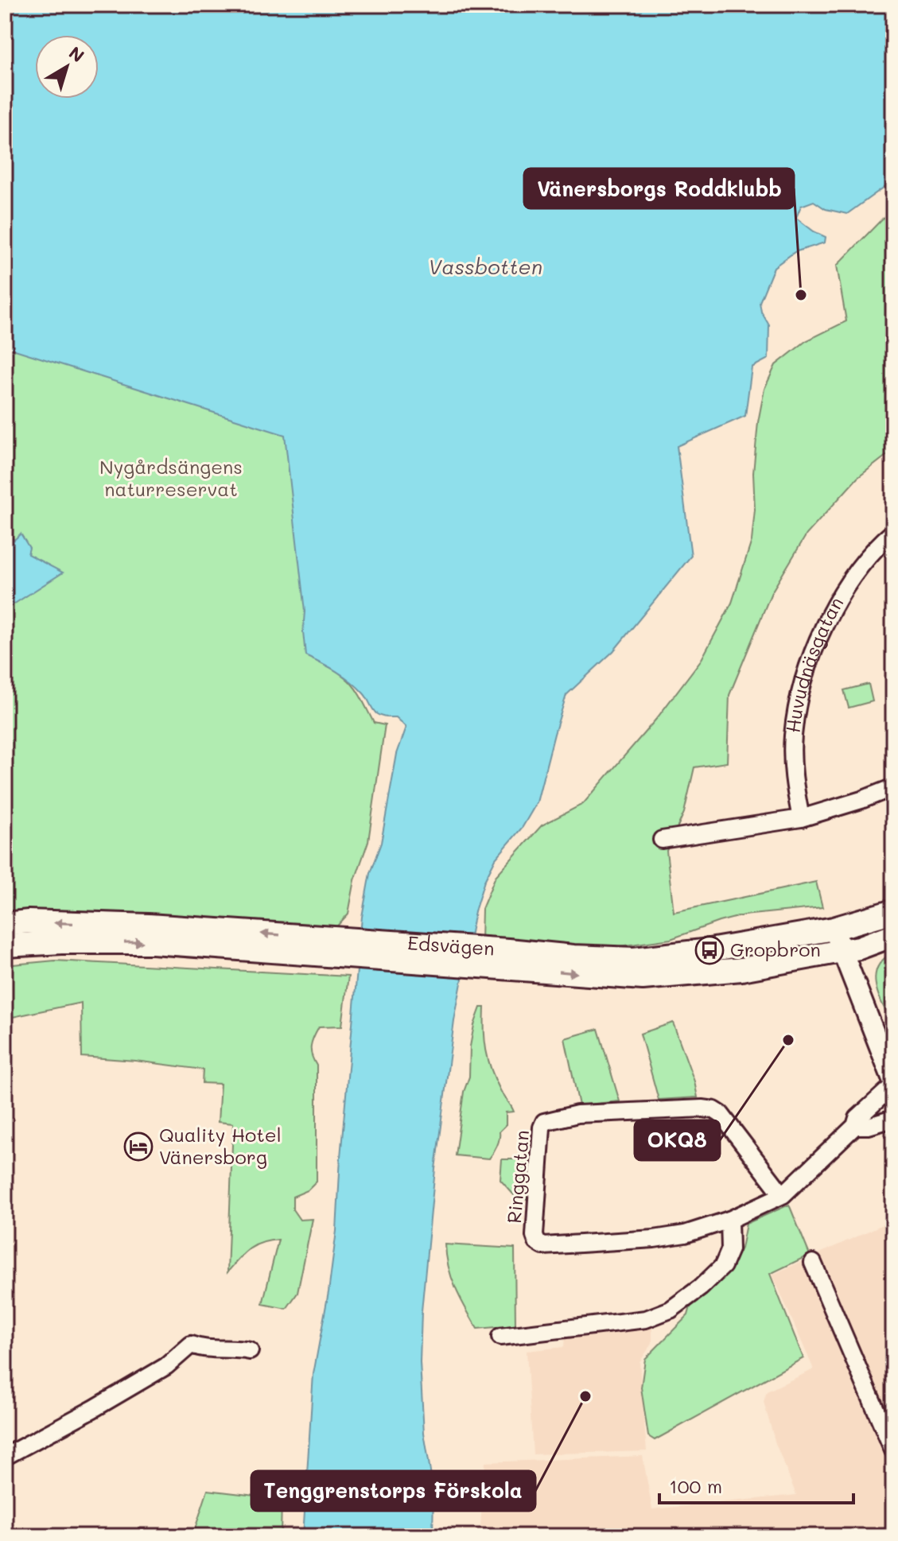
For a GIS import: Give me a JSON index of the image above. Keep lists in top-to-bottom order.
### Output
{
  "streets": {
    "main road": ["Edsvägen"],
    "street": ["Huvudnäsgatan", "Ringgatan"]
  },
  "water": ["Vassbotten"],
  "parks": ["Nygårdsängens naturreservat"],
  "places": {
    "other": ["Vänersborgs Roddklubb", "OKQ8", "Tenggrenstorps Förskola"],
    "bus stop": ["Gropbron"],
    "hotel": ["Quality Hotel Vänersborg"]
  },
  "scale_bar": "100 m",
  "north": "top right"
}
